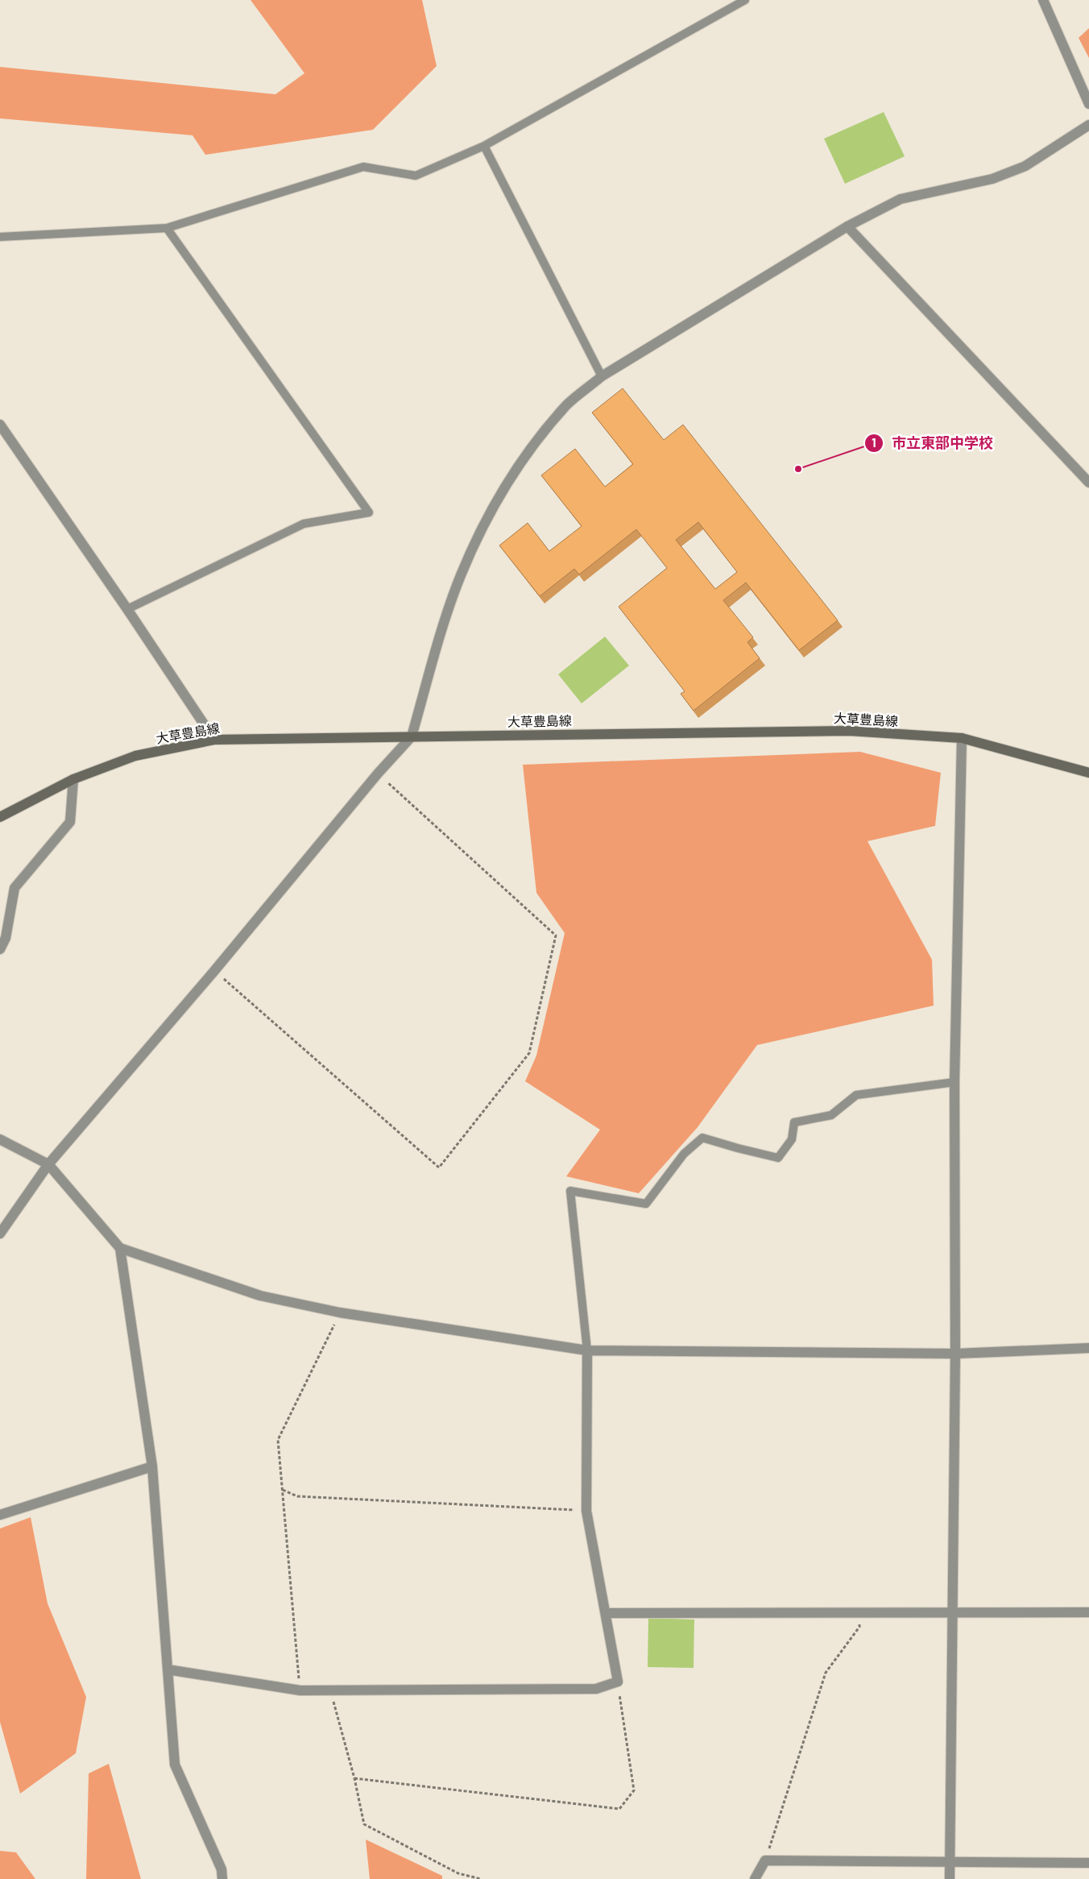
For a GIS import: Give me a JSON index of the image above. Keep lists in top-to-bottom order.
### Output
{
  "streets": {
    "main road": ["大草豊島線"]
  },
  "places": ["市立東部中学校"]
}
